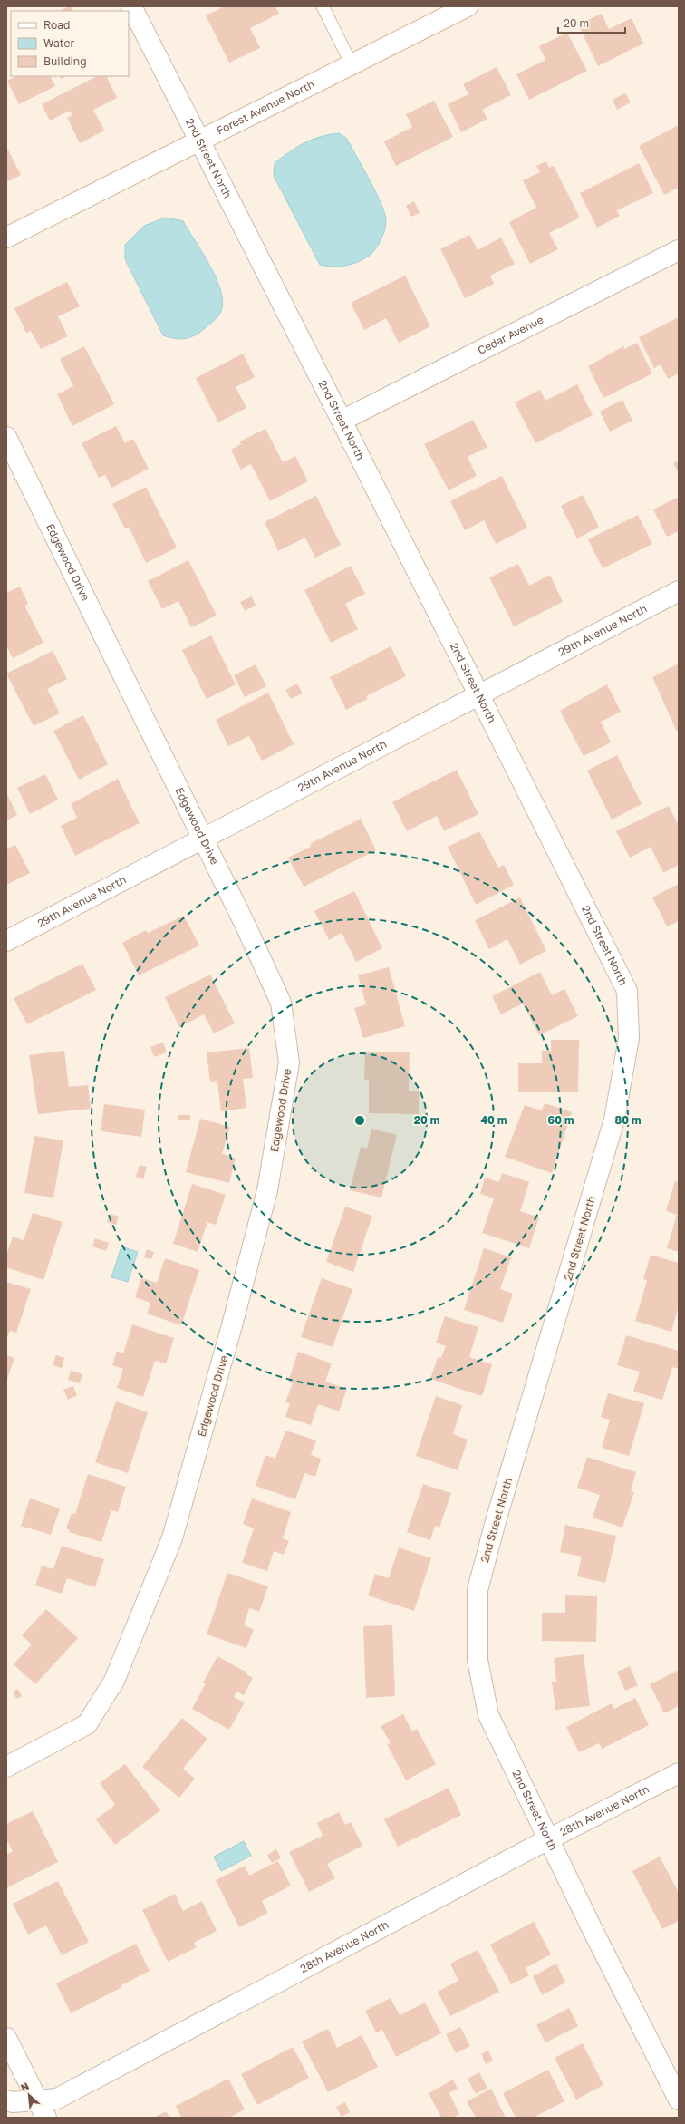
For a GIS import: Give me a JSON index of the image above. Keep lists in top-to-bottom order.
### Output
{
  "streets": {
    "street": [
      "Forest Avenue North",
      "2nd Street North",
      "Cedar Avenue",
      "Edgewood Drive",
      "29th Avenue North",
      "28th Avenue North"
    ]
  },
  "crossings": [
    ["Forest Avenue North", "2nd Street North"],
    ["2nd Street North", "Cedar Avenue"],
    ["2nd Street North", "29th Avenue North"],
    ["2nd Street North", "28th Avenue North"],
    ["Edgewood Drive", "29th Avenue North"]
  ],
  "legend": ["Road", "Water", "Building"],
  "scale_bar": "20 m",
  "north": "top left",
  "rings": [
    "20 m",
    "40 m",
    "60 m",
    "80 m"
  ]
}
